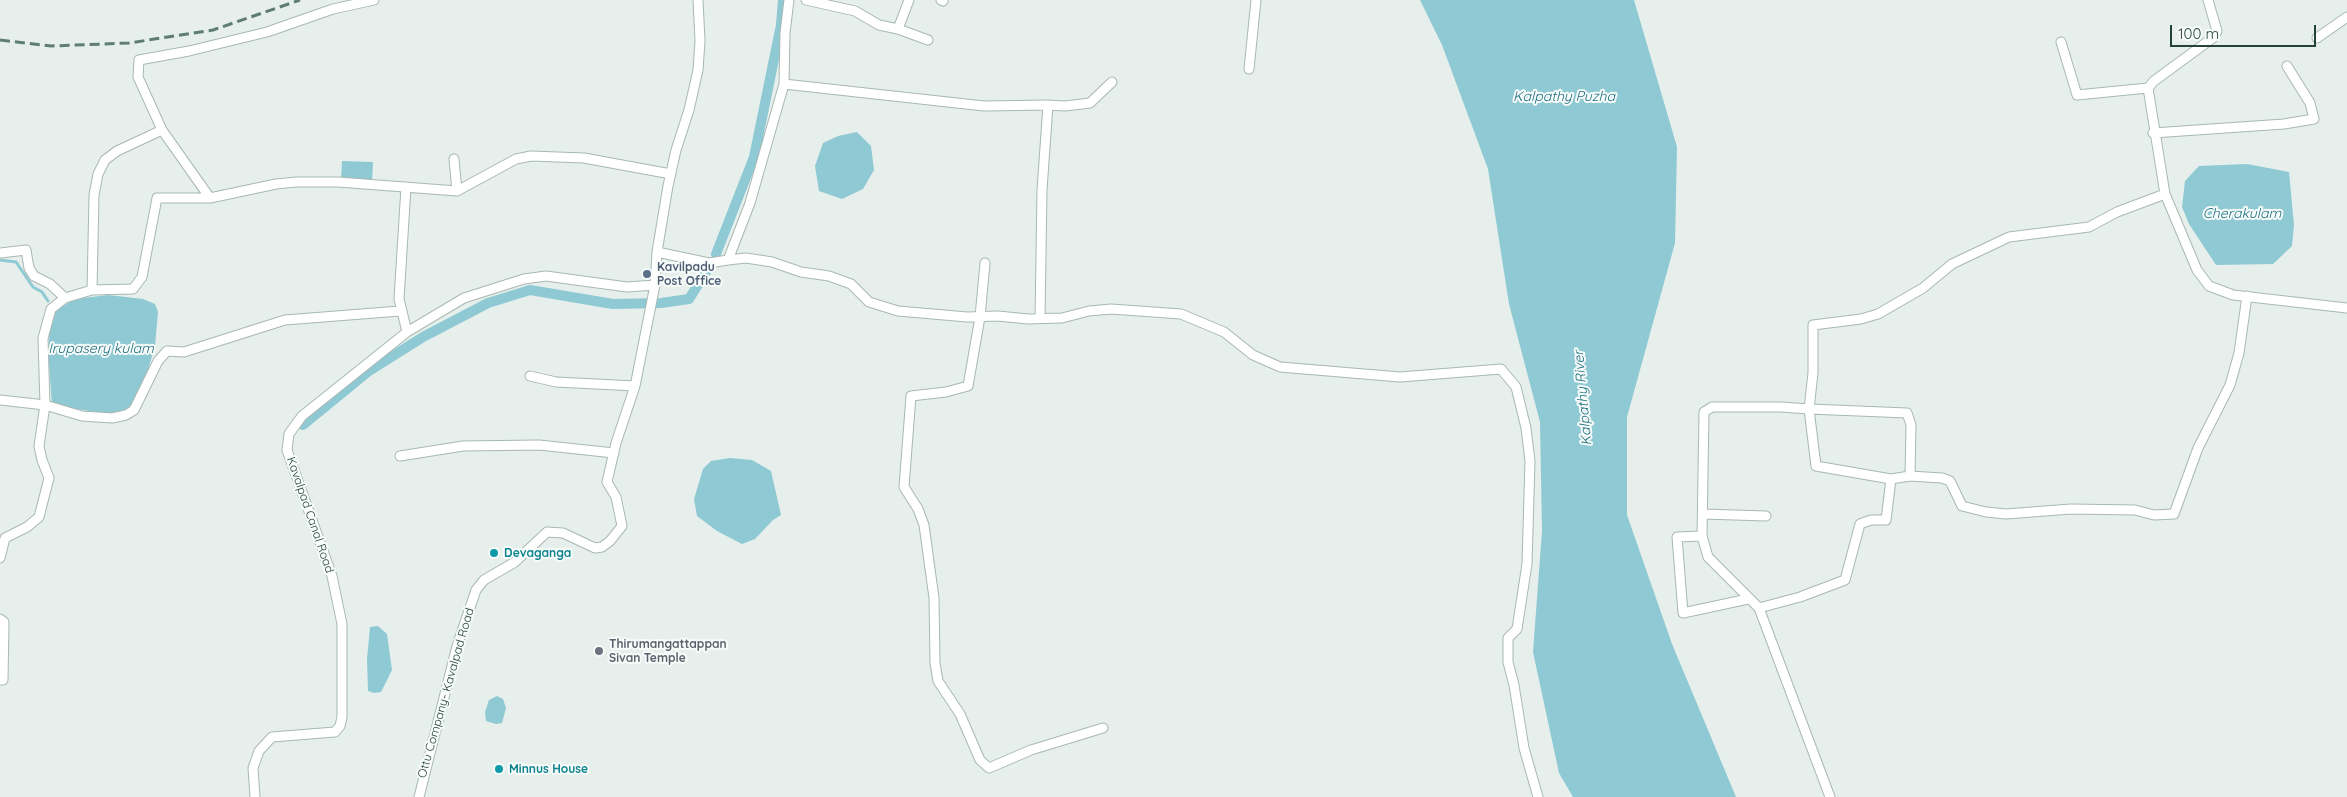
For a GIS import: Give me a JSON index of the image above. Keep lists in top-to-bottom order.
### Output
{
  "streets": {
    "street": ["Kavalpad Canal Road", "Ottu Company- Kavalpad Road"]
  },
  "crossings": [
    ["Kavalpad Canal Road", "Ottu Company- Kavalpad Road"]
  ],
  "water": [
    "Kalpathy Puzha",
    "Cherakulam",
    "Irupasery kulam",
    "Kalpathy River"
  ],
  "places": [
    "Kavilpadu Post Office",
    "Devaganga",
    "Thirumangattappan Sivan Temple",
    "Minnus House"
  ],
  "scale_bar": "100 m"
}
